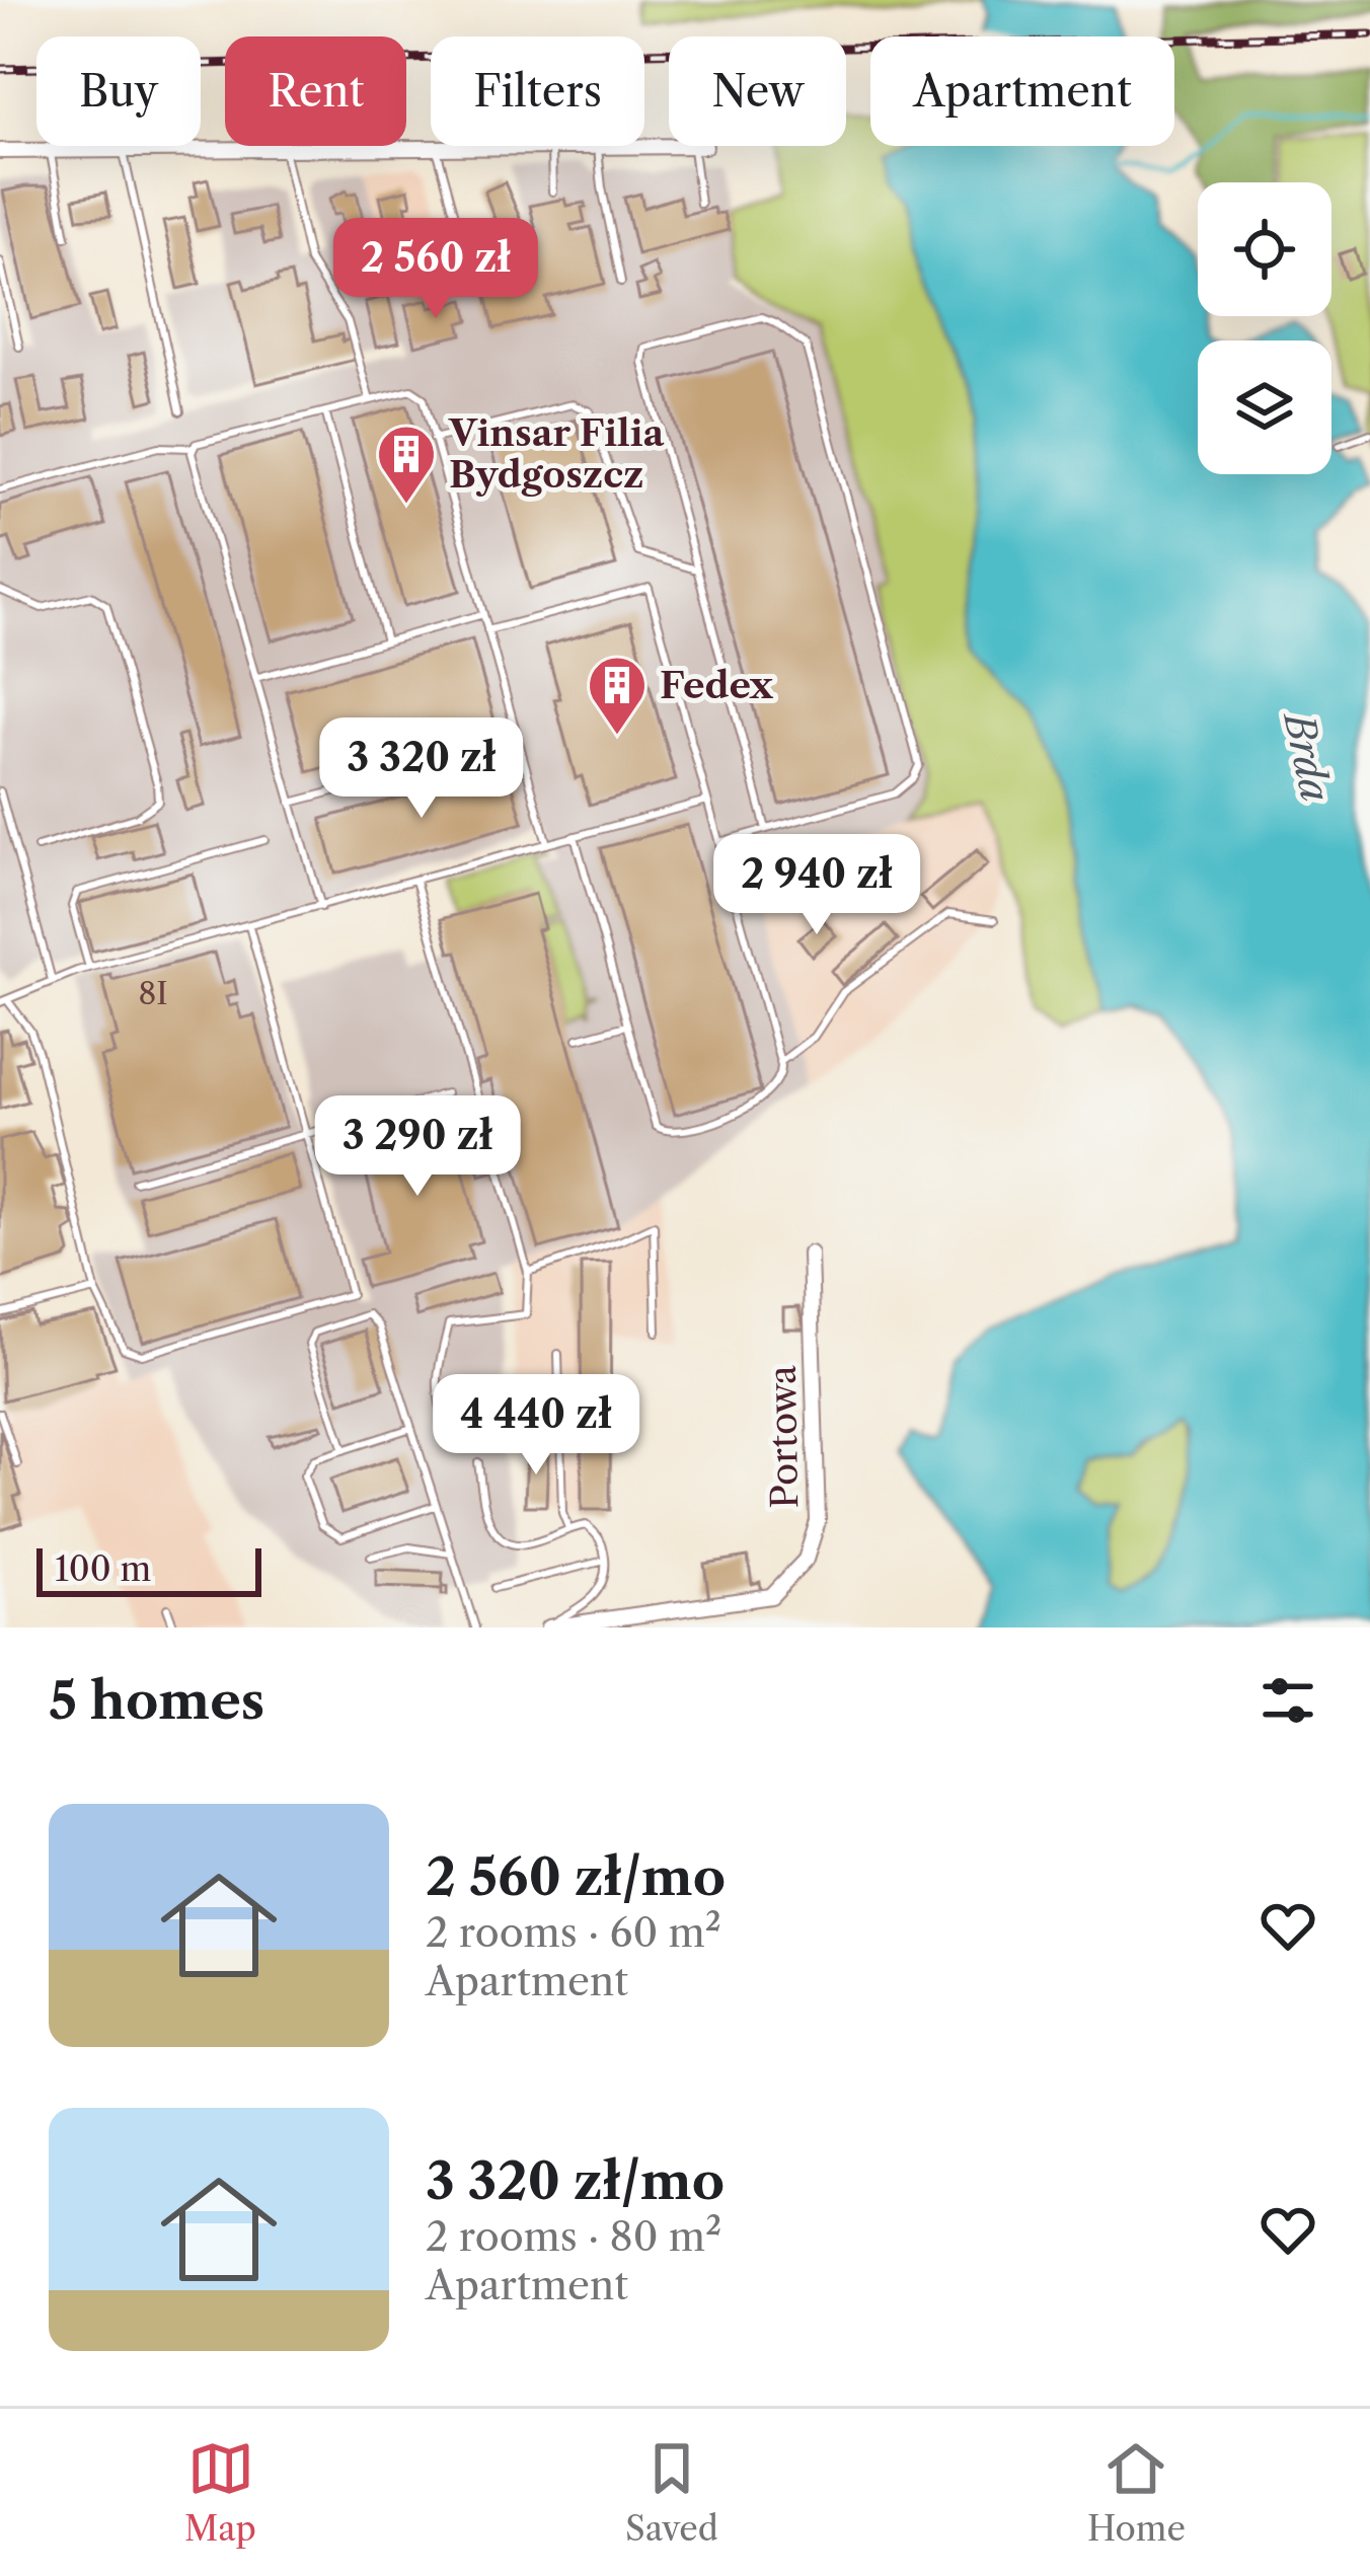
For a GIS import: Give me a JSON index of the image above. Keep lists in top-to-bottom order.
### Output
{
  "streets": {
    "street": ["Portowa"]
  },
  "water": ["Brda"],
  "places": {
    "building": ["Vinsar Filia Bydgoszcz", "Fedex"]
  },
  "house_numbers": ["8I"],
  "scale_bar": "100 m",
  "page": {
    "chip": [
      "Buy",
      "Rent",
      "Filters",
      "New",
      "Apartment"
    ],
    "price": [
      "2 560 zł",
      "3 320 zł",
      "2 940 zł",
      "3 290 zł",
      "4 440 zł"
    ],
    "scale": "100 m",
    "heading": "5 homes",
    "list": [
      {
        "name": "2 560 zł/mo",
        "note": "2 rooms · 60 m² · Apartment"
      },
      {
        "name": "3 320 zł/mo",
        "note": "2 rooms · 80 m² · Apartment"
      }
    ],
    "tabs": ["Map", "Saved", "Home"]
  }
}
